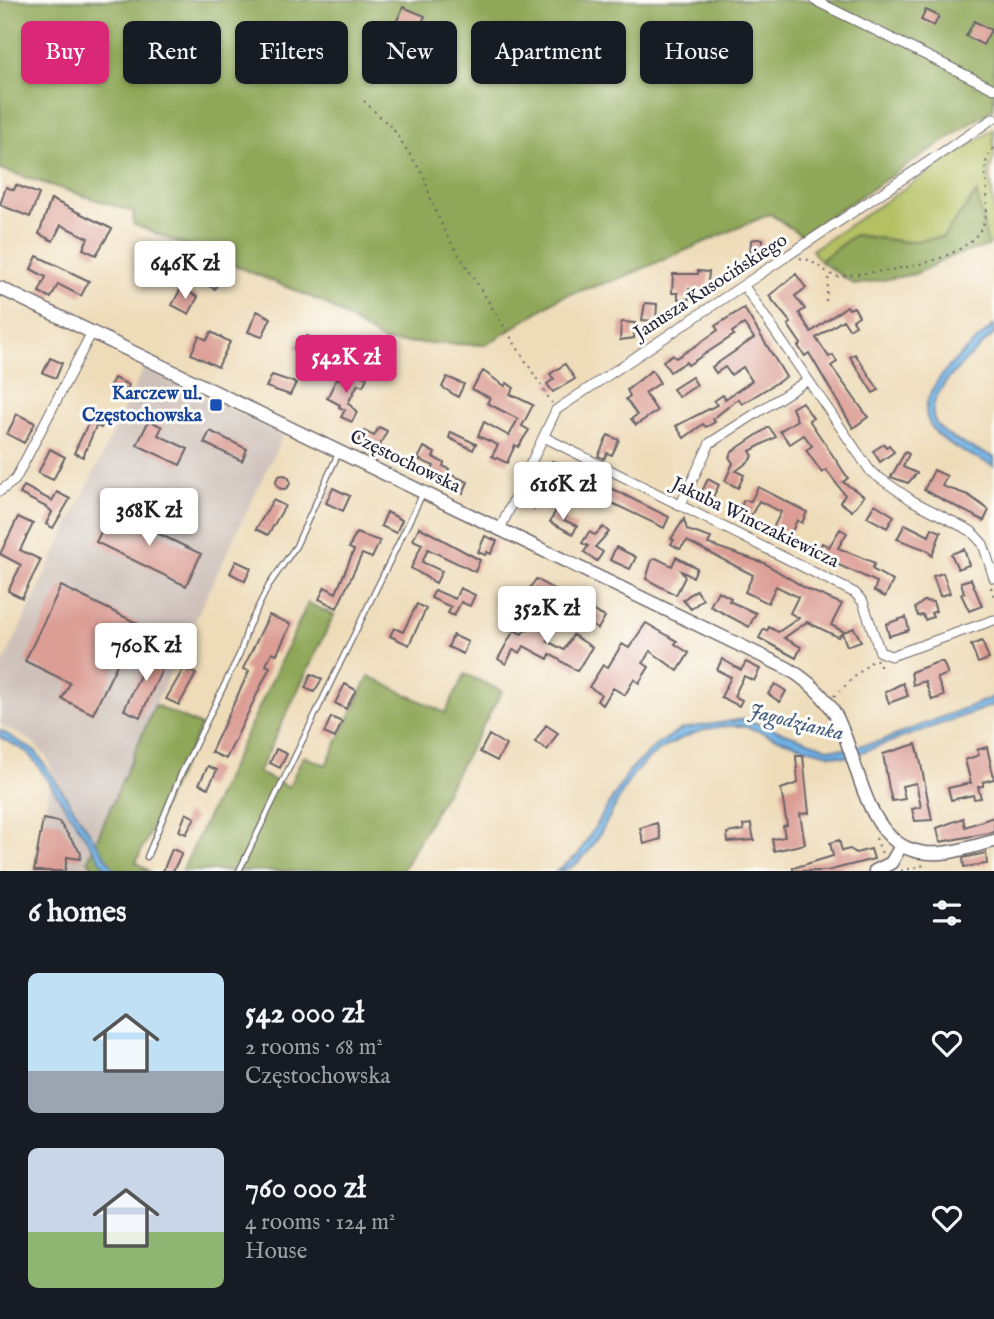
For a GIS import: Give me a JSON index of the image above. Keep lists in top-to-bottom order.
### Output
{
  "streets": {
    "main road": ["Częstochowska"],
    "street": ["Janusza Kusocińskiego", "Jakuba Winczakiewicza"]
  },
  "water": ["Jagodzianka"],
  "places": {
    "transit": ["Karczew ul. Częstochowska"]
  },
  "page": {
    "chip": [
      "Buy",
      "Rent",
      "Filters",
      "New",
      "Apartment",
      "House"
    ],
    "price": [
      "646K zł",
      "542K zł",
      "616K zł",
      "368K zł",
      "352K zł",
      "760K zł"
    ],
    "heading": "6 homes",
    "list": [
      {
        "name": "542 000 zł",
        "note": "2 rooms · 68 m² · Częstochowska"
      },
      {
        "name": "760 000 zł",
        "note": "4 rooms · 124 m² · House"
      }
    ]
  }
}
